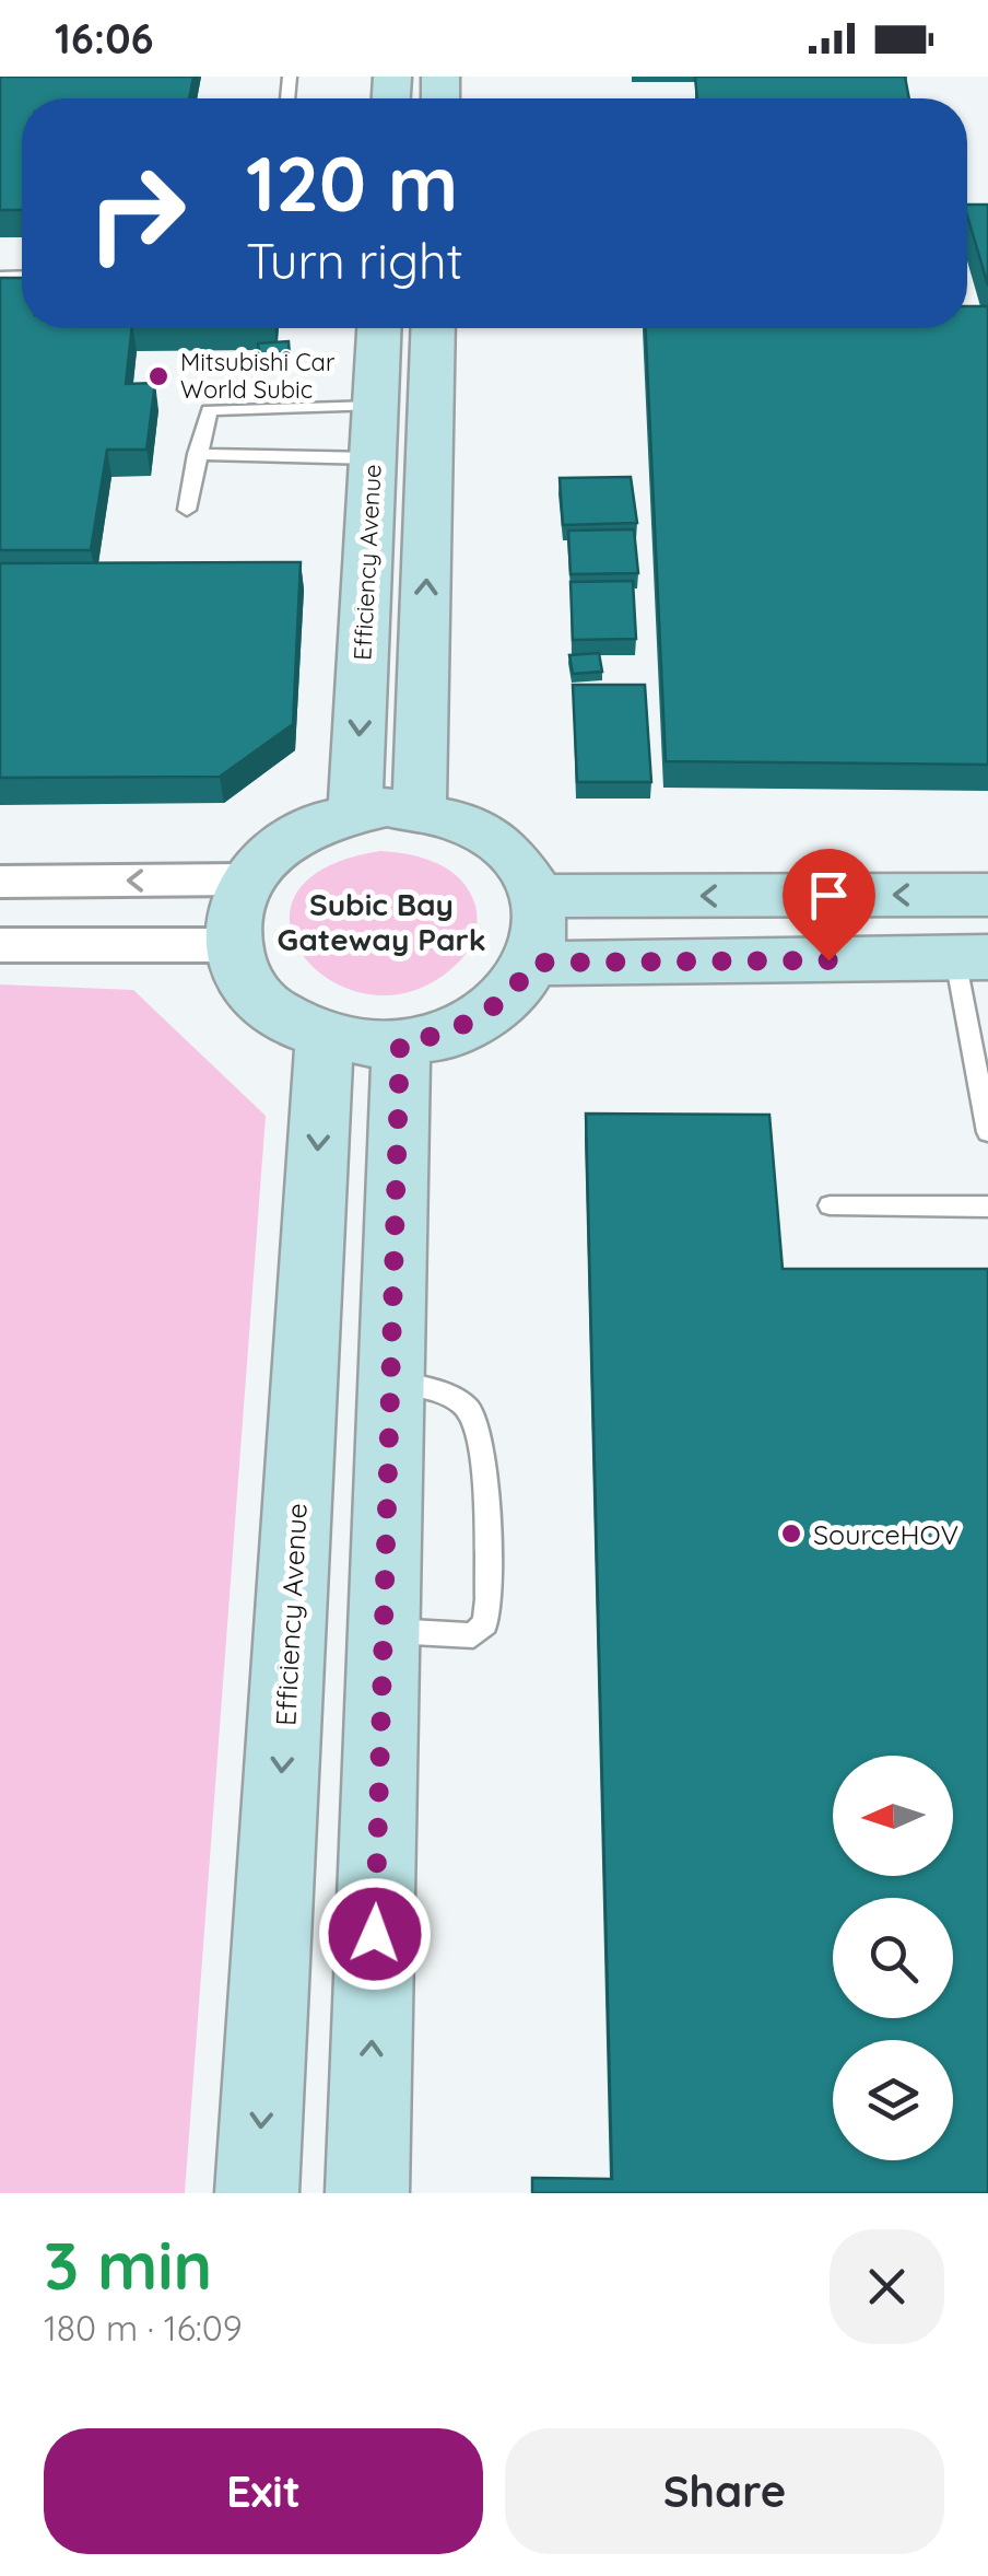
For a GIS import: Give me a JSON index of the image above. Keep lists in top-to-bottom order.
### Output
{
  "streets": {
    "street": ["Efficiency Avenue"]
  },
  "districts": ["Subic Bay Gateway Park"],
  "places": ["Mitsubishi Car World Subic", "SourceHOV"],
  "north": "left",
  "page": {
    "status": "16:06",
    "turn": ["120 m", "Turn right"],
    "heading": ["3 min", "180 m · 16:09"],
    "buttons": ["Exit", "Share"]
  }
}
